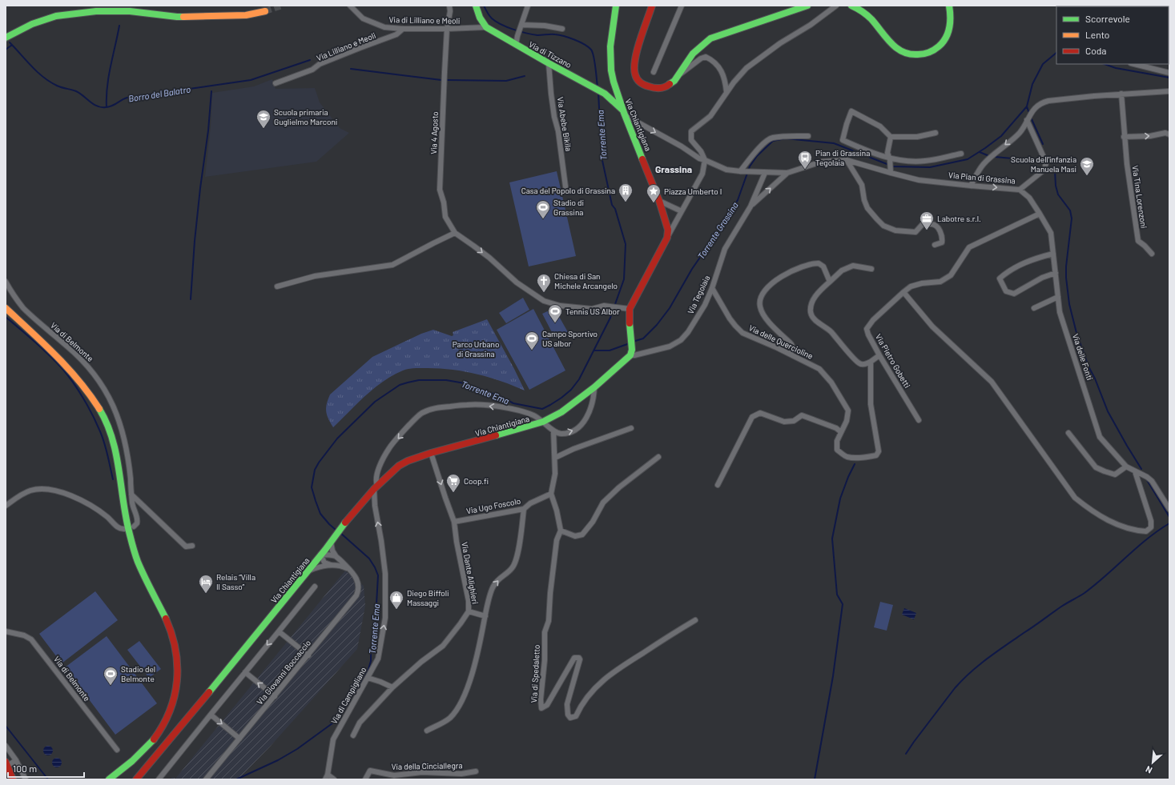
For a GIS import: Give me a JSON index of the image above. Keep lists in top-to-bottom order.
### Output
{
  "streets": {
    "main road": ["Via di Tizzano", "Via Chiantigiana"],
    "street": [
      "Via di Lilliano e Meoli",
      "Via Lilliano e Meoli",
      "Via Abebe Bikila",
      "Via 4 Agosto",
      "Via Pian di Grassina",
      "Via Tina Lorenzoni",
      "Via Tegolaia",
      "Via di Belmonte",
      "Via delle Quercioline",
      "Via delle Fonti",
      "Via Pietro Gobetti",
      "Via Ugo Foscolo",
      "Via Dante Alighieri",
      "Via Giovanni Boccaccio",
      "Via di Spedaletto",
      "Via di Campigliano",
      "Via della Cinciallegra"
    ]
  },
  "crossings": [
    ["Via di Lilliano e Meoli", "Via Lilliano e Meoli"],
    ["Via di Lilliano e Meoli", "Via di Tizzano"],
    ["Via di Lilliano e Meoli", "Via 4 Agosto"],
    ["Via di Tizzano", "Via Abebe Bikila"],
    ["Via di Tizzano", "Via Chiantigiana"],
    ["Via Chiantigiana", "Via Tegolaia"],
    ["Via Chiantigiana", "Via Dante Alighieri"],
    ["Via Chiantigiana", "Via Giovanni Boccaccio"],
    ["Via Chiantigiana", "Via di Campigliano"],
    ["Via Pian di Grassina", "Via Tegolaia"],
    ["Via Pian di Grassina", "Via delle Fonti"],
    ["Via Tegolaia", "Via delle Quercioline"],
    ["Via delle Fonti", "Via Pietro Gobetti"],
    ["Via Ugo Foscolo", "Via Dante Alighieri"],
    ["Via Ugo Foscolo", "Via di Spedaletto"],
    ["Via di Spedaletto", "Via di Campigliano"]
  ],
  "districts": ["Grassina"],
  "water": ["Borro del Balatro", "Torrente Ema", "Torrente Grassina"],
  "parks": ["Parco Urbano di Grassina"],
  "places": {
    "school or university": ["Scuola primaria Guglielmo Marconi", "Scuola dell'infanzia Manuela Masi"],
    "bus stop": ["Pian di Grassina Tegolaia"],
    "building": ["Casa del Popolo di Grassina"],
    "place": ["Piazza Umberto I"],
    "sports": [
      "Stadio di Grassina",
      "Tennis US Albor",
      "Campo Sportivo US albor",
      "Stadio del Belmonte"
    ],
    "office": ["Labotre s.r.l."],
    "church": ["Chiesa di San Michele Arcangelo"],
    "supermarket": ["Coop.fi"],
    "hotel": ["Relais “Villa Il Sasso”"],
    "shop": ["Diego Biffoli Massaggi"]
  },
  "legend": ["Scorrevole", "Lento", "Coda"],
  "scale_bar": "100 m",
  "north": "bottom left"
}
